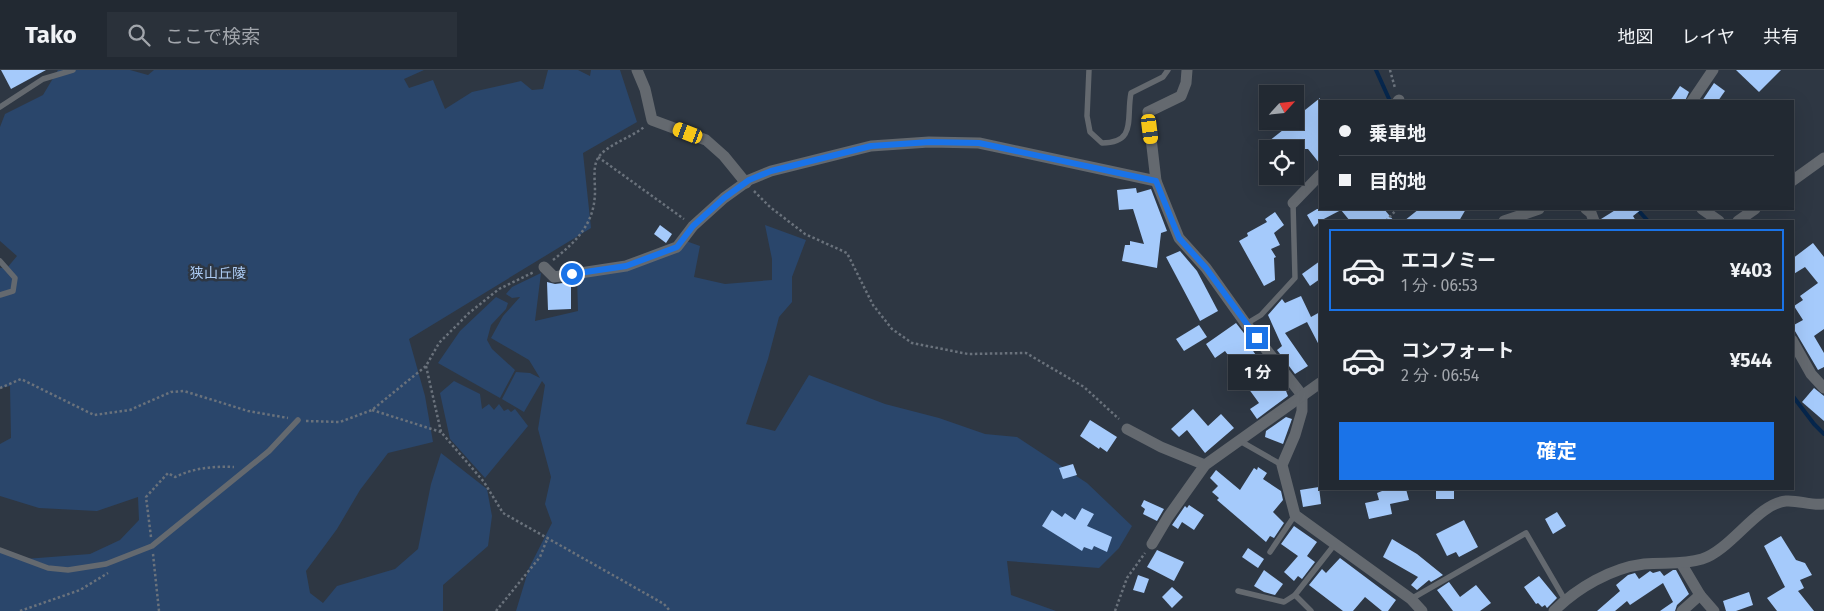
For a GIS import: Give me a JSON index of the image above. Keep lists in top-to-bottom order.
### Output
{
  "parks": ["狭山丘陵"],
  "north": "top right",
  "page": {
    "header": "Tako",
    "search": "ここで検索",
    "nav": ["地図", "レイヤ", "共有"],
    "banner": ["乗車地", "目的地"],
    "list": [
      {
        "name": "エコノミー",
        "note": "1 分 · 06:53",
        "value": "¥403"
      },
      {
        "name": "コンフォート",
        "note": "2 分 · 06:54",
        "value": "¥544"
      }
    ],
    "bubble": "1 分",
    "buttons": "確定"
  }
}
